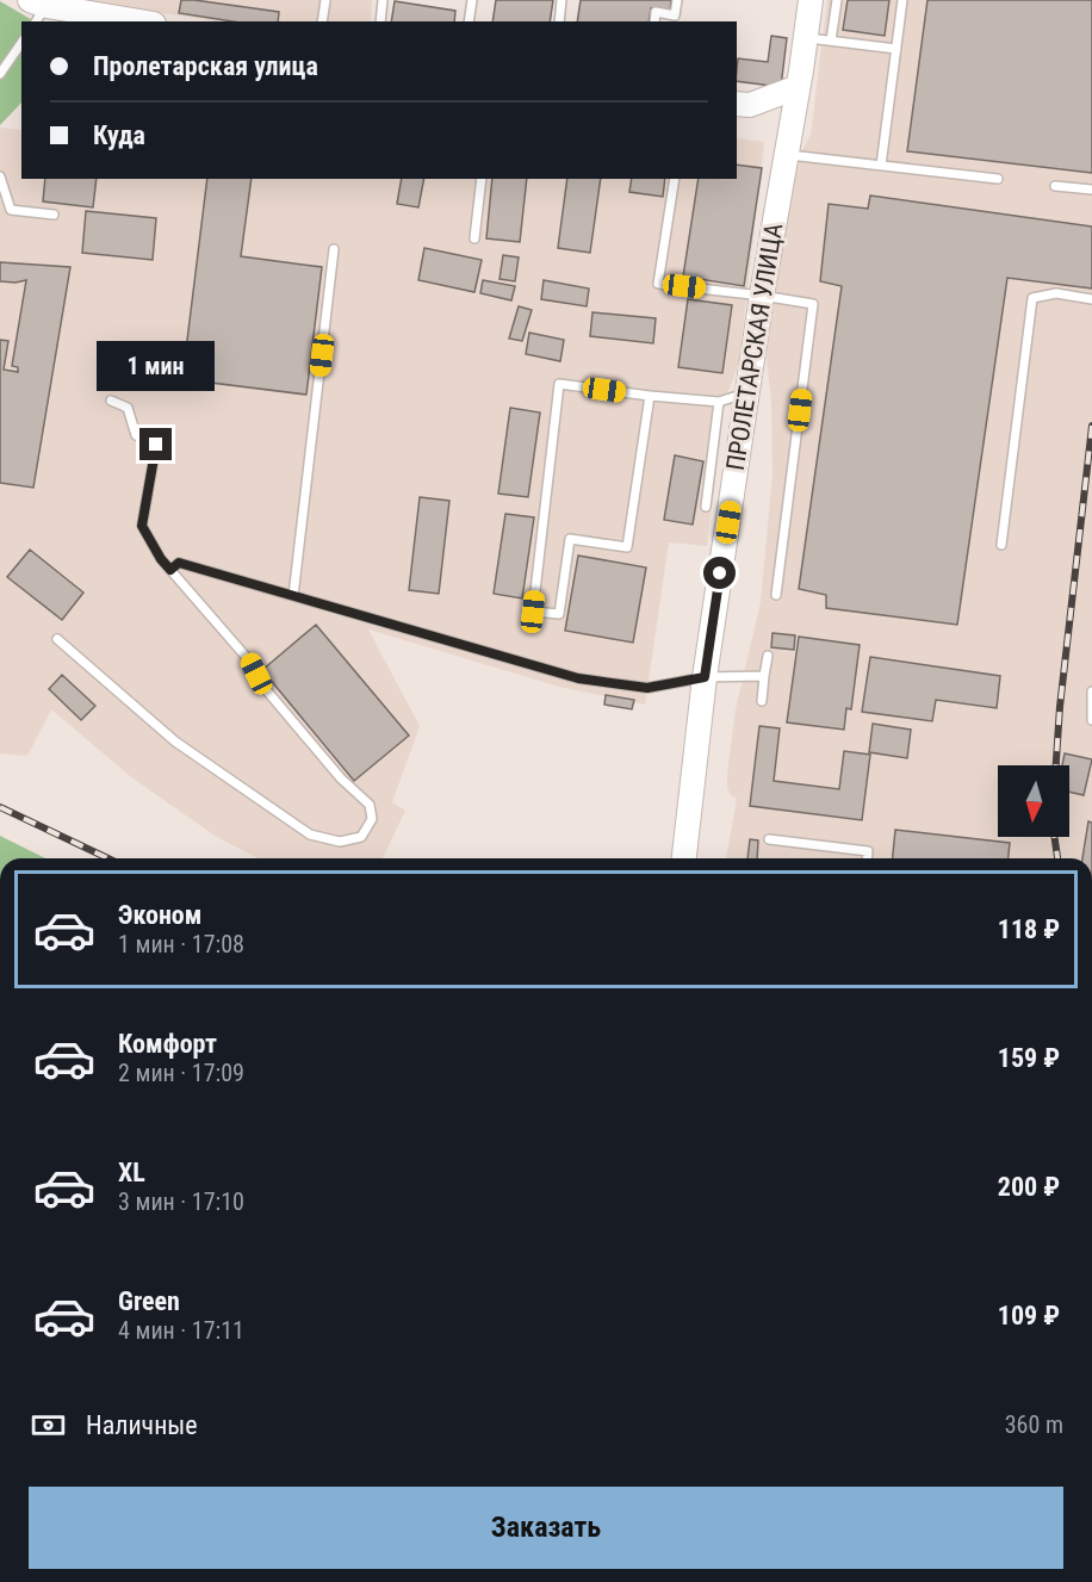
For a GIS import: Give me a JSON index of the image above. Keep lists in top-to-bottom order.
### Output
{
  "streets": {
    "street": ["ПРОЛЕТАРСКАЯ УЛИЦА"]
  },
  "north": "bottom",
  "page": {
    "banner": ["Пролетарская улица", "Куда"],
    "bubble": "1 мин",
    "list": [
      {
        "name": "Эконом",
        "note": "1 мин · 17:08",
        "value": "118 ₽"
      },
      {
        "name": "Комфорт",
        "note": "2 мин · 17:09",
        "value": "159 ₽"
      },
      {
        "name": "XL",
        "note": "3 мин · 17:10",
        "value": "200 ₽"
      },
      {
        "name": "Green",
        "note": "4 мин · 17:11",
        "value": "109 ₽"
      }
    ],
    "pay": ["Наличные", "360 m"],
    "buttons": "Заказать"
  }
}
